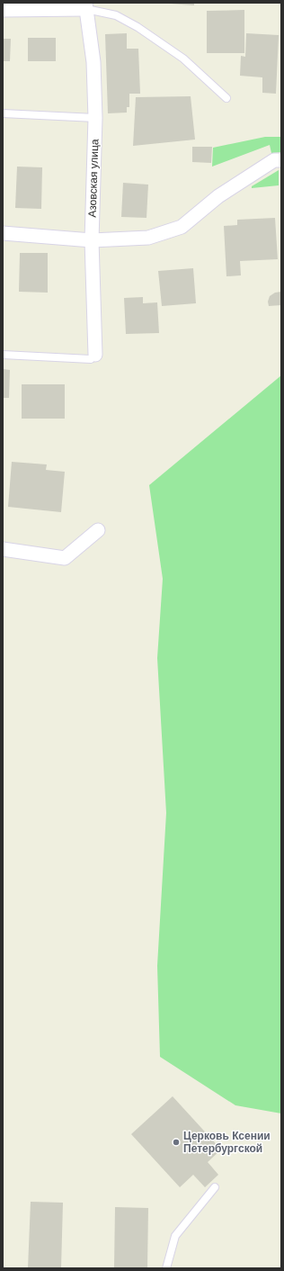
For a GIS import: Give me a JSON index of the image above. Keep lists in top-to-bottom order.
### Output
{
  "streets": {
    "street": ["Азовская улица"]
  },
  "places": ["Церковь Ксении Петербургской"]
}
